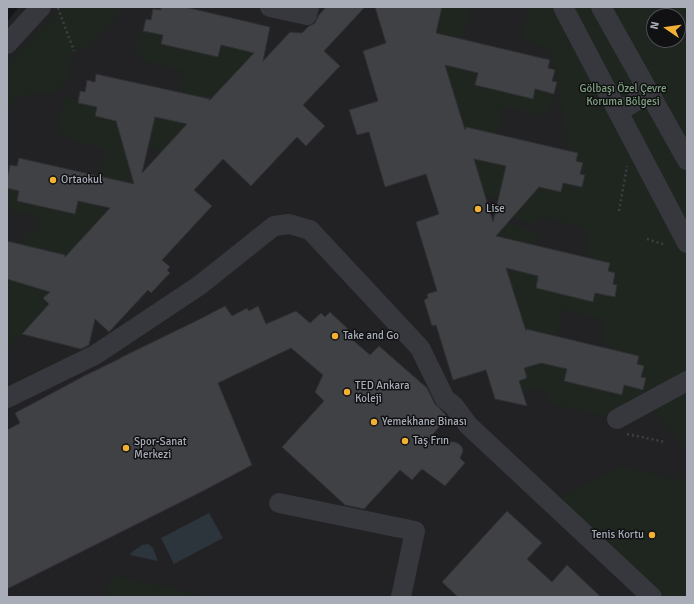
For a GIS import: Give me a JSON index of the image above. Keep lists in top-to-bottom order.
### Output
{
  "parks": ["Gölbaşı Özel Çevre Koruma Bölgesi"],
  "places": [
    "Ortaokul",
    "Lise",
    "Take and Go",
    "TED Ankara Koleji",
    "Yemekhane Binası",
    "Taş Frın",
    "Spor-Sanat Merkezi",
    "Tenis Kortu"
  ],
  "north": "left"
}
